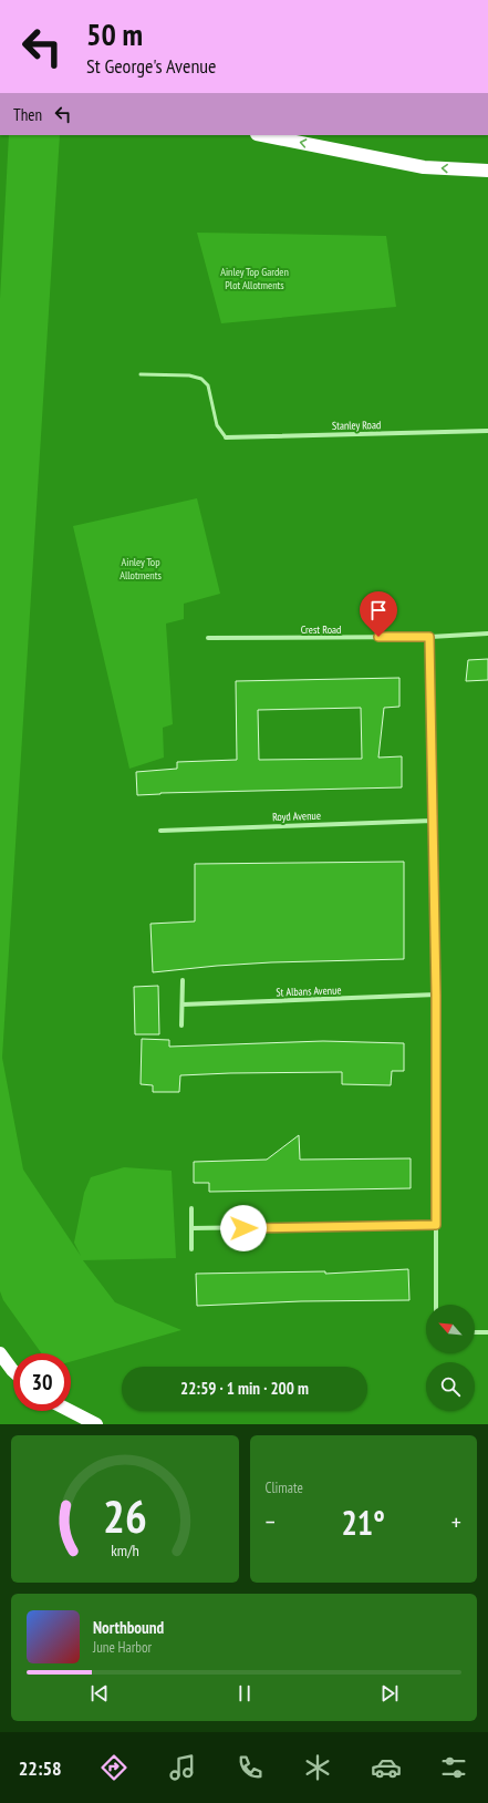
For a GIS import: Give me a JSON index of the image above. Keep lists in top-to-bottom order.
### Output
{
  "streets": {
    "street": [
      "Stanley Road",
      "Crest Road",
      "Royd Avenue",
      "St Albans Avenue"
    ]
  },
  "parks": ["Ainley Top Garden Plot Allotments", "Ainley Top Allotments"],
  "north": "top left",
  "page": {
    "turn": ["50 m", "St George's Avenue"],
    "then": "Then",
    "limit": "30",
    "trip": "22:59 · 1 min · 200 m",
    "tile": "Climate",
    "heat": ["−", "21°", "+"],
    "song": ["Northbound", "June Harbor"],
    "tabs": "22:58",
    "gauge": ["26", "km/h"]
  }
}
